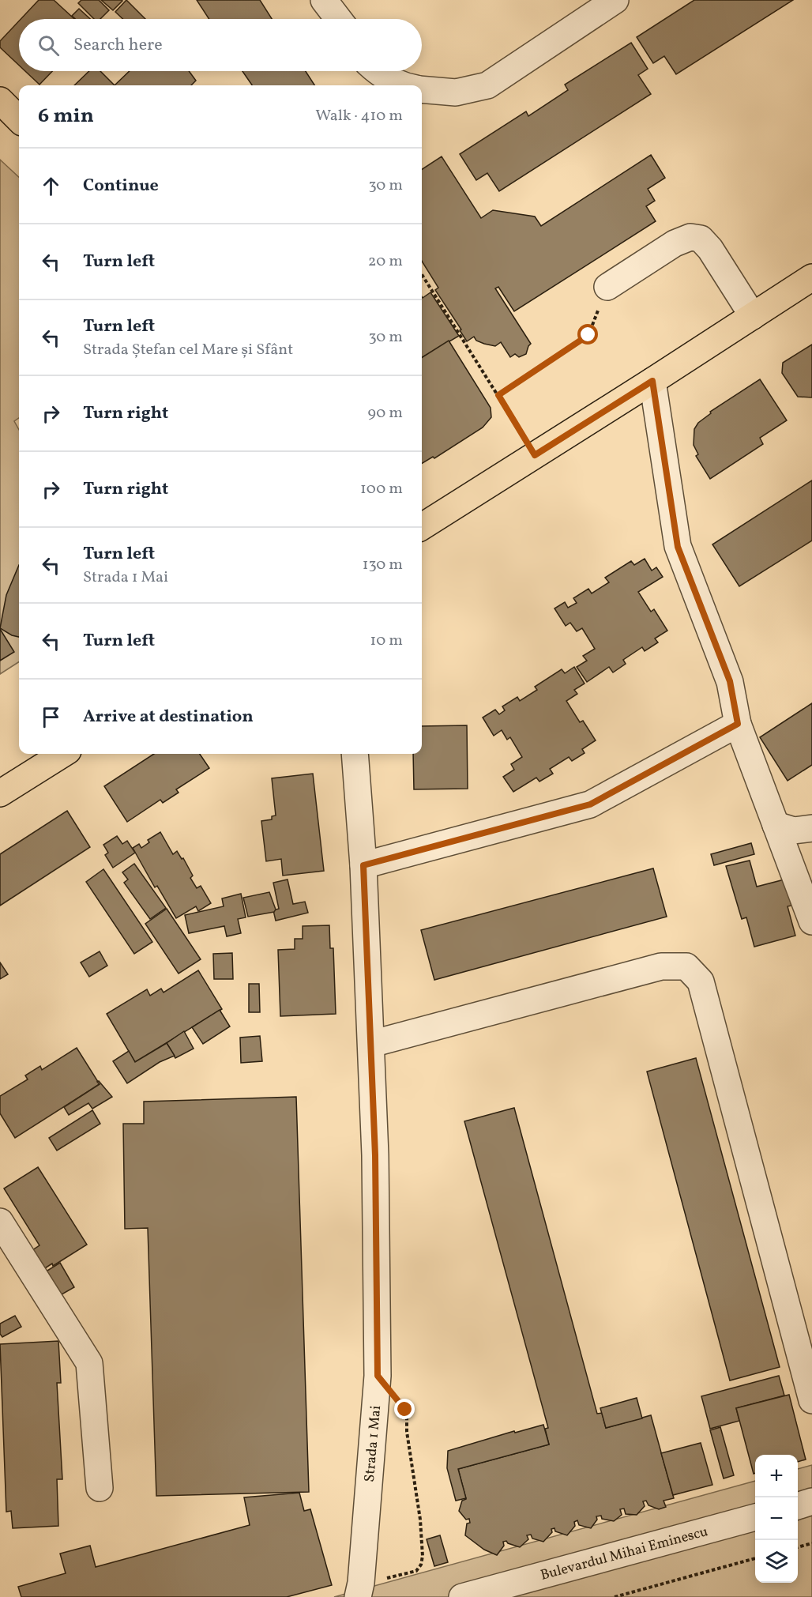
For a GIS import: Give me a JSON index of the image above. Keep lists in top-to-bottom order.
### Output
{
  "streets": {
    "street": ["Strada 1 Mai", "Bulevardul Mihai Eminescu"]
  },
  "page": {
    "search": "Search here",
    "heading": ["6 min", "Walk · 410 m"],
    "list": [
      ["Continue", "30 m"],
      ["Turn left", "20 m"],
      ["Turn left", "Strada Ștefan cel Mare și Sfânt", "30 m"],
      ["Turn right", "90 m"],
      ["Turn right", "100 m"],
      ["Turn left", "Strada 1 Mai", "130 m"],
      ["Turn left", "10 m"],
      "Arrive at destination"
    ],
    "map_buttons": ["+", "−"]
  }
}
